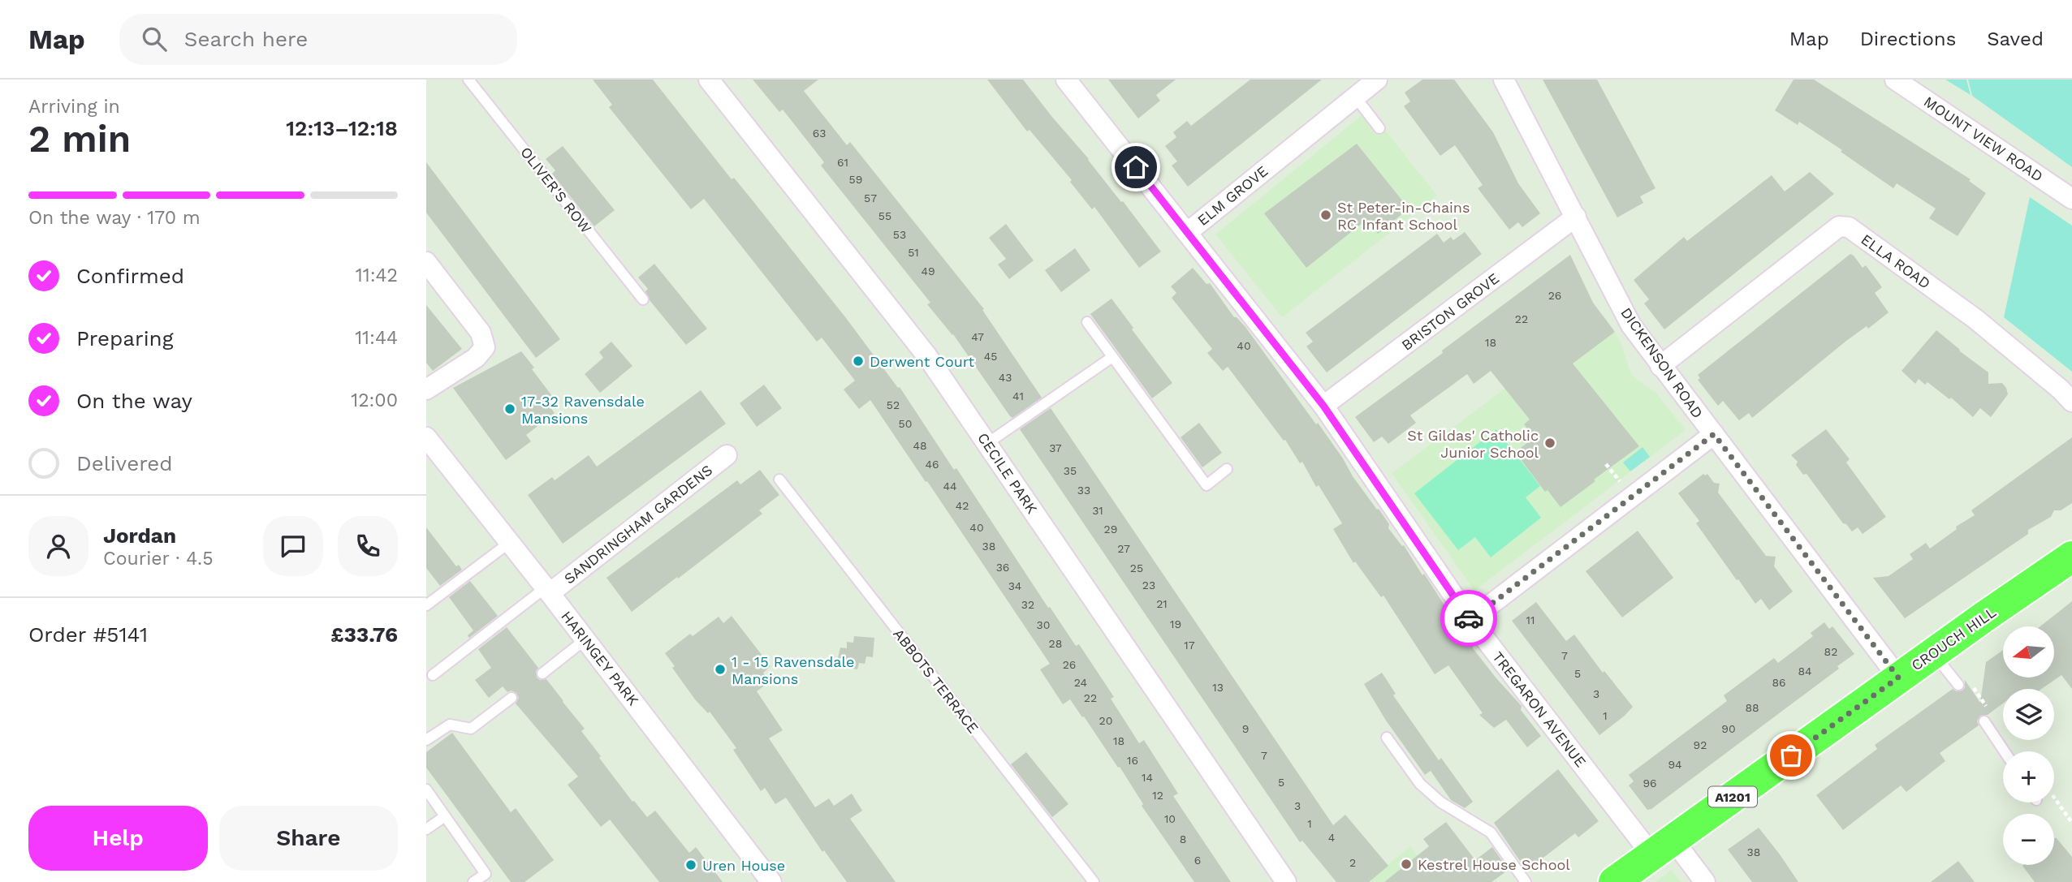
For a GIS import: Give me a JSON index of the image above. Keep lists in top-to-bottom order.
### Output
{
  "streets": {
    "main road": ["CROUCH HILL", "A1201"],
    "street": [
      "MOUNT VIEW ROAD",
      "ELM GROVE",
      "ELLA ROAD",
      "BRISTON GROVE",
      "DICKENSON ROAD",
      "CECILE PARK",
      "SANDRINGHAM GARDENS",
      "HARINGEY PARK",
      "TREGARON AVENUE"
    ],
    "lane": ["OLIVER'S ROW", "ABBOTS TERRACE"]
  },
  "crossings": [
    ["ELM GROVE", "TREGARON AVENUE"],
    ["ELLA ROAD", "DICKENSON ROAD"],
    ["BRISTON GROVE", "DICKENSON ROAD"],
    ["BRISTON GROVE", "TREGARON AVENUE"],
    ["DICKENSON ROAD", "CROUCH HILL"],
    ["SANDRINGHAM GARDENS", "HARINGEY PARK"],
    ["CROUCH HILL", "TREGARON AVENUE"]
  ],
  "places": [
    "St Peter-in-Chains RC Infant School",
    "Derwent Court",
    "17-32 Ravensdale Mansions",
    "St Gildas' Catholic Junior School",
    "1 - 15 Ravensdale Mansions",
    "Kestrel House School",
    "Uren House"
  ],
  "house_numbers": [
    "63",
    "61",
    "59",
    "57",
    "55",
    "53",
    "51",
    "49",
    "26",
    "22",
    "47",
    "18",
    "40",
    "45",
    "43",
    "41",
    "52",
    "50",
    "48",
    "37",
    "46",
    "35",
    "44",
    "33",
    "42",
    "31",
    "40",
    "29",
    "38",
    "27",
    "36",
    "25",
    "23",
    "34",
    "21",
    "32",
    "11",
    "19",
    "30",
    "28",
    "17",
    "82",
    "7",
    "26",
    "84",
    "5",
    "24",
    "86",
    "13",
    "3",
    "22",
    "88",
    "1",
    "20",
    "9",
    "90",
    "18",
    "92",
    "7",
    "16",
    "94",
    "14",
    "5",
    "96",
    "12",
    "3",
    "10",
    "1",
    "4",
    "8",
    "38",
    "6",
    "2"
  ],
  "north": "left",
  "page": {
    "header": "Map",
    "search": "Search here",
    "nav": ["Map", "Directions", "Saved"],
    "heading": ["2 min", "Arriving in", "12:13–12:18"],
    "panel": [
      "Jordan",
      "Courier · 4.5",
      "Order #5141",
      "£33.76"
    ],
    "bar": "On the way · 170 m",
    "list": [
      ["Confirmed", "11:42"],
      ["Preparing", "11:44"],
      ["On the way", "12:00"],
      "Delivered"
    ],
    "map_buttons": ["+", "−"],
    "buttons": ["Help", "Share"]
  }
}
